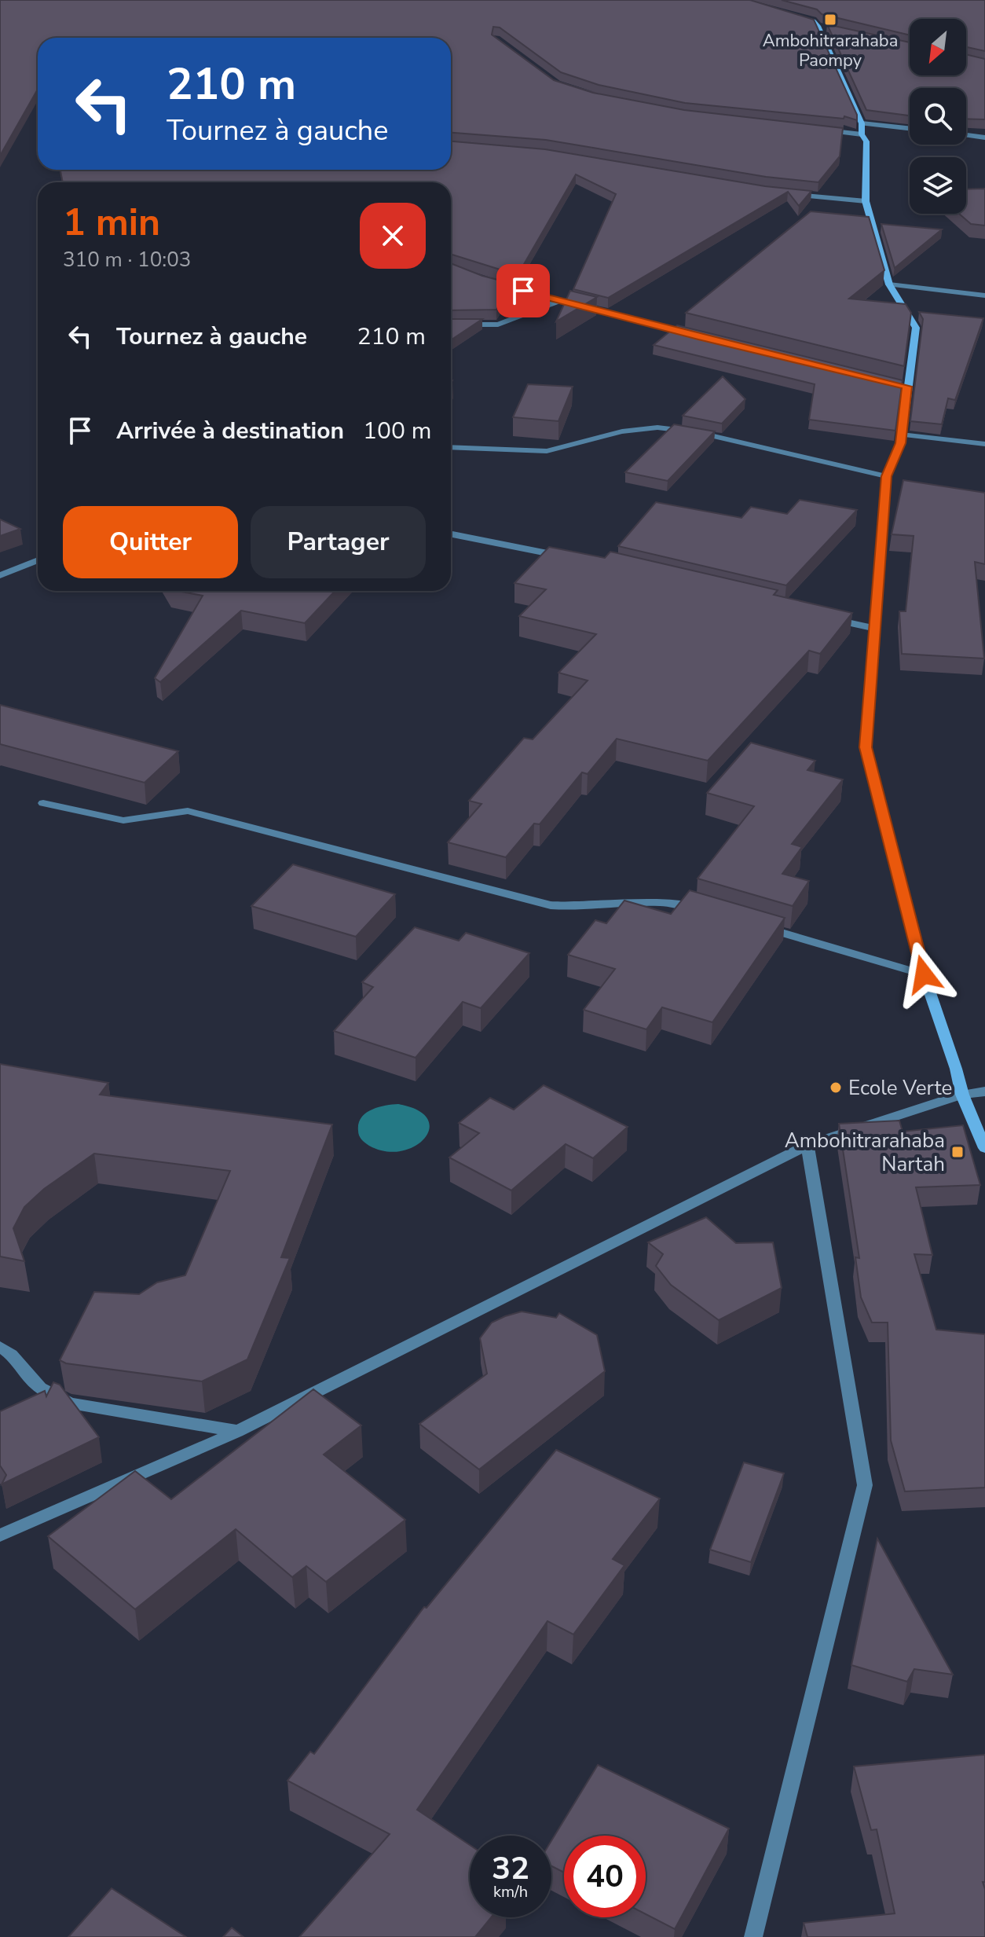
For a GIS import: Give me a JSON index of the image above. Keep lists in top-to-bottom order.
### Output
{
  "places": {
    "transit": ["Ambohitrarahaba Paompy", "Ambohitrarahaba Nartah"],
    "other": ["Ecole Verte"]
  },
  "north": "bottom left",
  "page": {
    "turn": ["210 m", "Tournez à gauche"],
    "heading": ["1 min", "310 m · 10:03"],
    "list": [
      {
        "name": "Tournez à gauche",
        "value": "210 m"
      },
      {
        "name": "Arrivée à destination",
        "value": "100 m"
      }
    ],
    "buttons": ["Quitter", "Partager"],
    "speed": "32 km/h",
    "limit": "40"
  }
}
